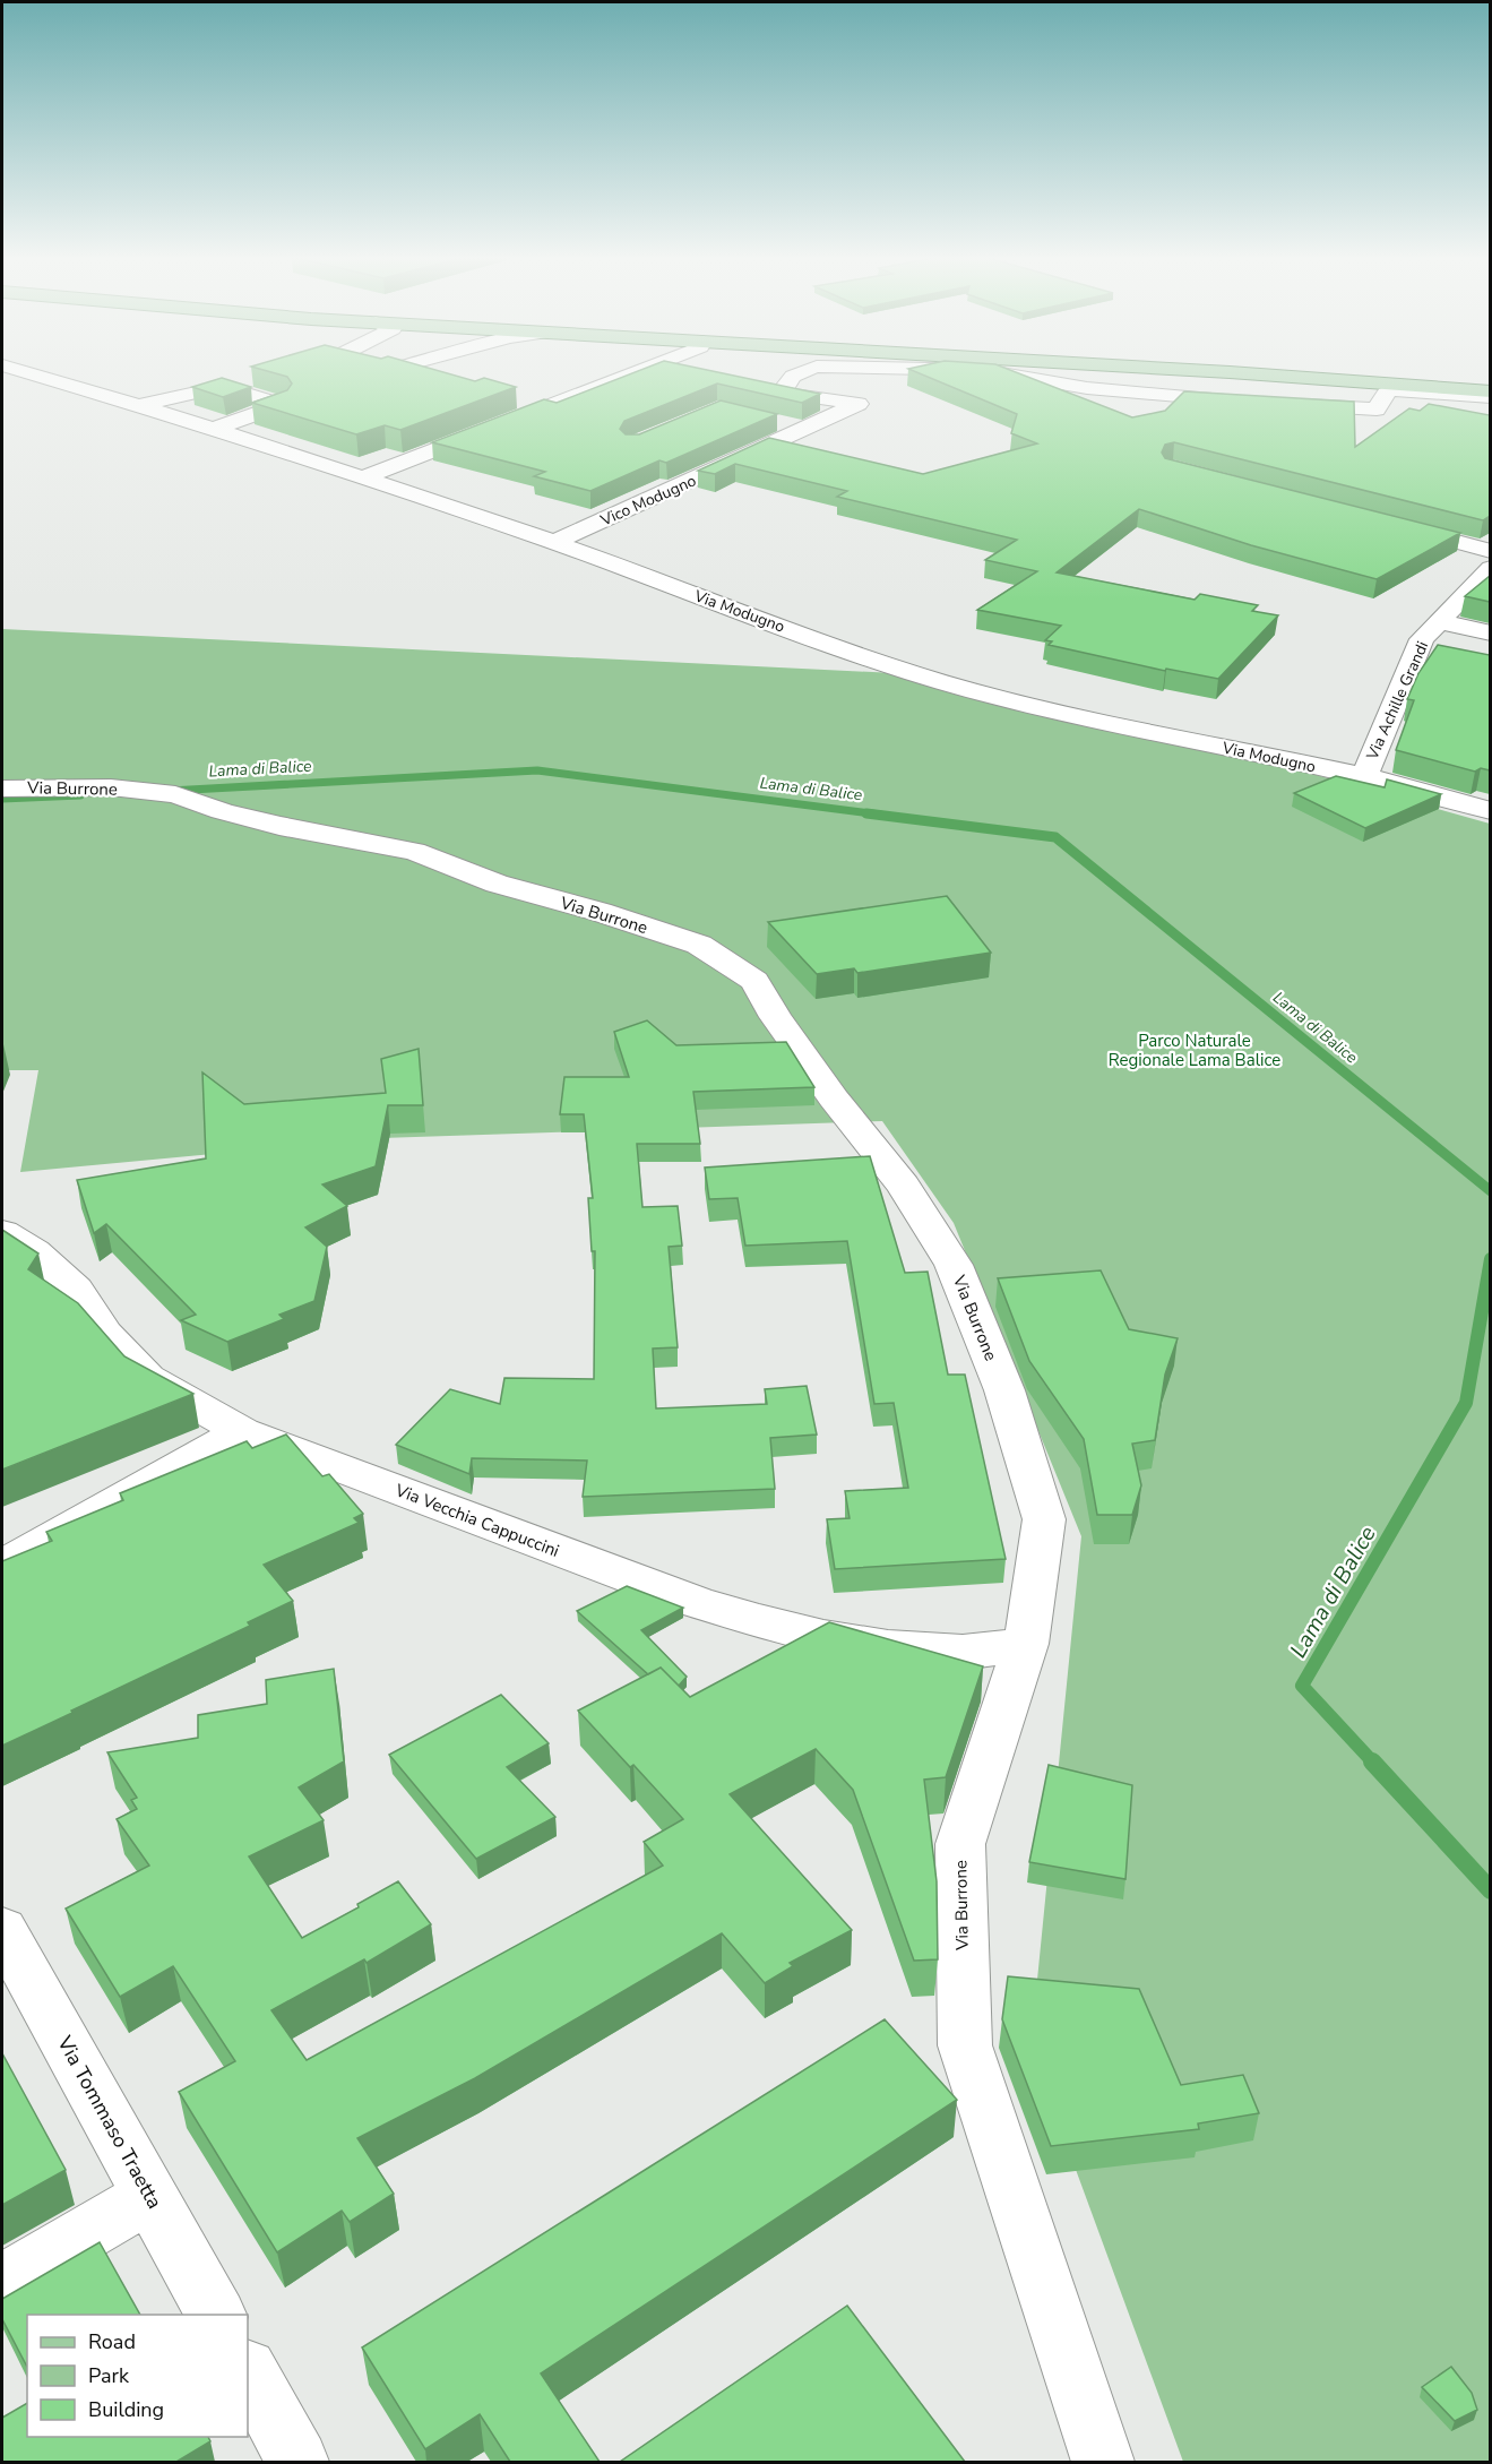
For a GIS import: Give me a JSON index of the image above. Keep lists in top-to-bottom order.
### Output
{
  "streets": {
    "street": [
      "Vico Modugno",
      "Via Modugno",
      "Via Achille Grandi",
      "Via Burrone",
      "Via Vecchia Cappuccini",
      "Via Tommaso Traetta"
    ]
  },
  "crossings": [
    ["Vico Modugno", "Via Modugno"],
    ["Via Modugno", "Via Achille Grandi"],
    ["Via Burrone", "Via Vecchia Cappuccini"]
  ],
  "water": ["Lama di Balice"],
  "parks": ["Parco Naturale Regionale Lama Balice"],
  "legend": ["Road", "Park", "Building"]
}
